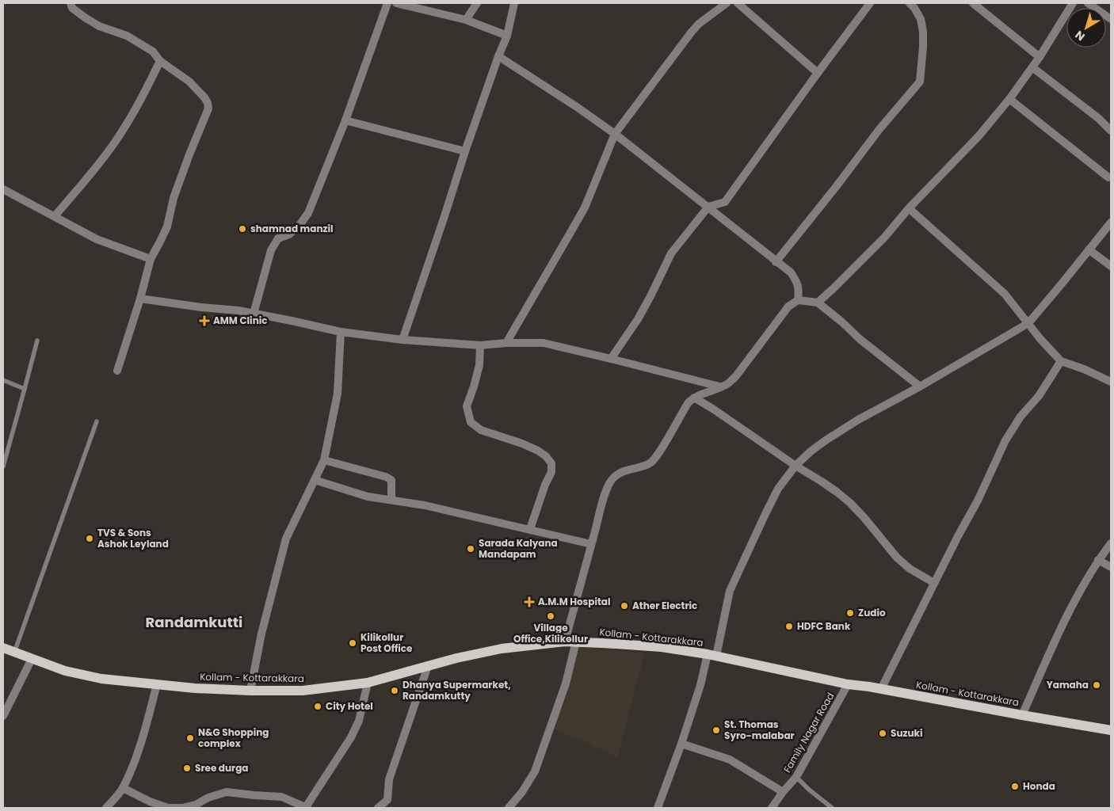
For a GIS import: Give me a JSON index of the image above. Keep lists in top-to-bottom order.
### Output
{
  "streets": {
    "main road": ["Kollam - Kottarakkara"],
    "street": ["Family Nagar Road"]
  },
  "crossings": [
    ["Kollam - Kottarakkara", "Family Nagar Road"]
  ],
  "districts": ["Randamkutti"],
  "places": {
    "other": [
      "shamnad manzil",
      "TVS & Sons Ashok Leyland",
      "Sarada Kalyana Mandapam",
      "Ather Electric",
      "Zudio",
      "Village Office,Kilikollur",
      "HDFC Bank",
      "Kilikollur Post Office",
      "Yamaha",
      "Dhanya Supermarket, Randamkutty",
      "City Hotel",
      "St. Thomas Syro-malabar",
      "Suzuki",
      "N&G Shopping complex",
      "Sree durga",
      "Honda"
    ],
    "health": ["AMM Clinic", "A.M.M Hospital"]
  },
  "north": "bottom left"
}
